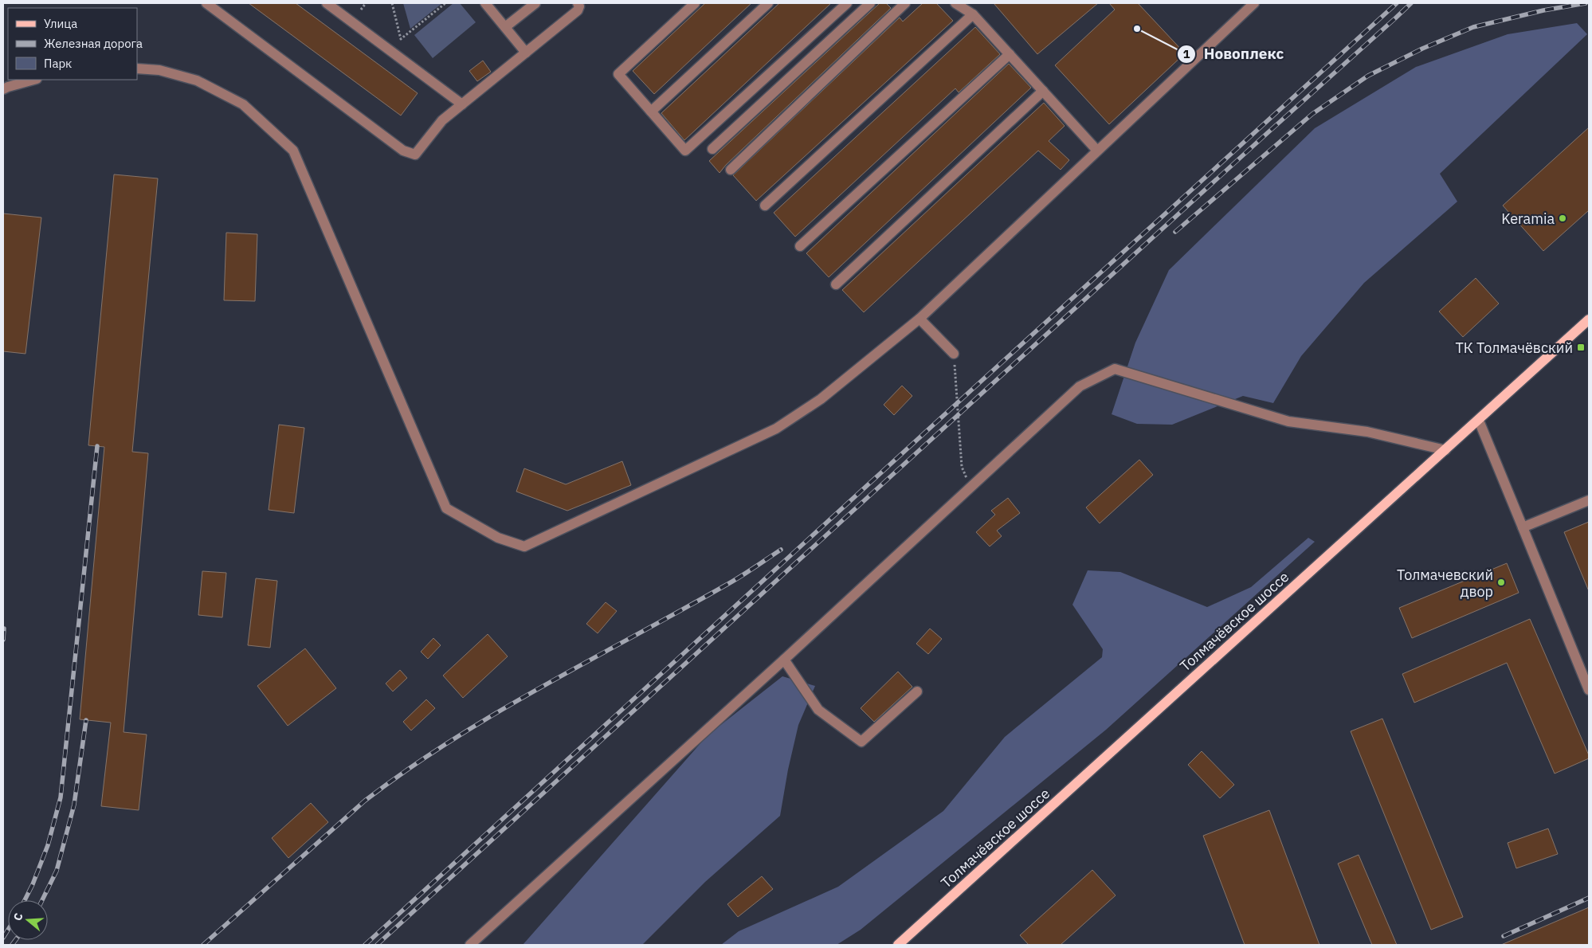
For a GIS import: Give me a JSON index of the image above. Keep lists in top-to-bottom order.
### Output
{
  "streets": {
    "main road": ["Толмачёвское шоссе"]
  },
  "places": {
    "other": ["Новоплекс", "Keramia", "Толмачевский двор"],
    "transit": ["ТК Толмачёвский"]
  },
  "legend": ["Улица", "Железная дорога", "Парк"],
  "north": "left"
}
